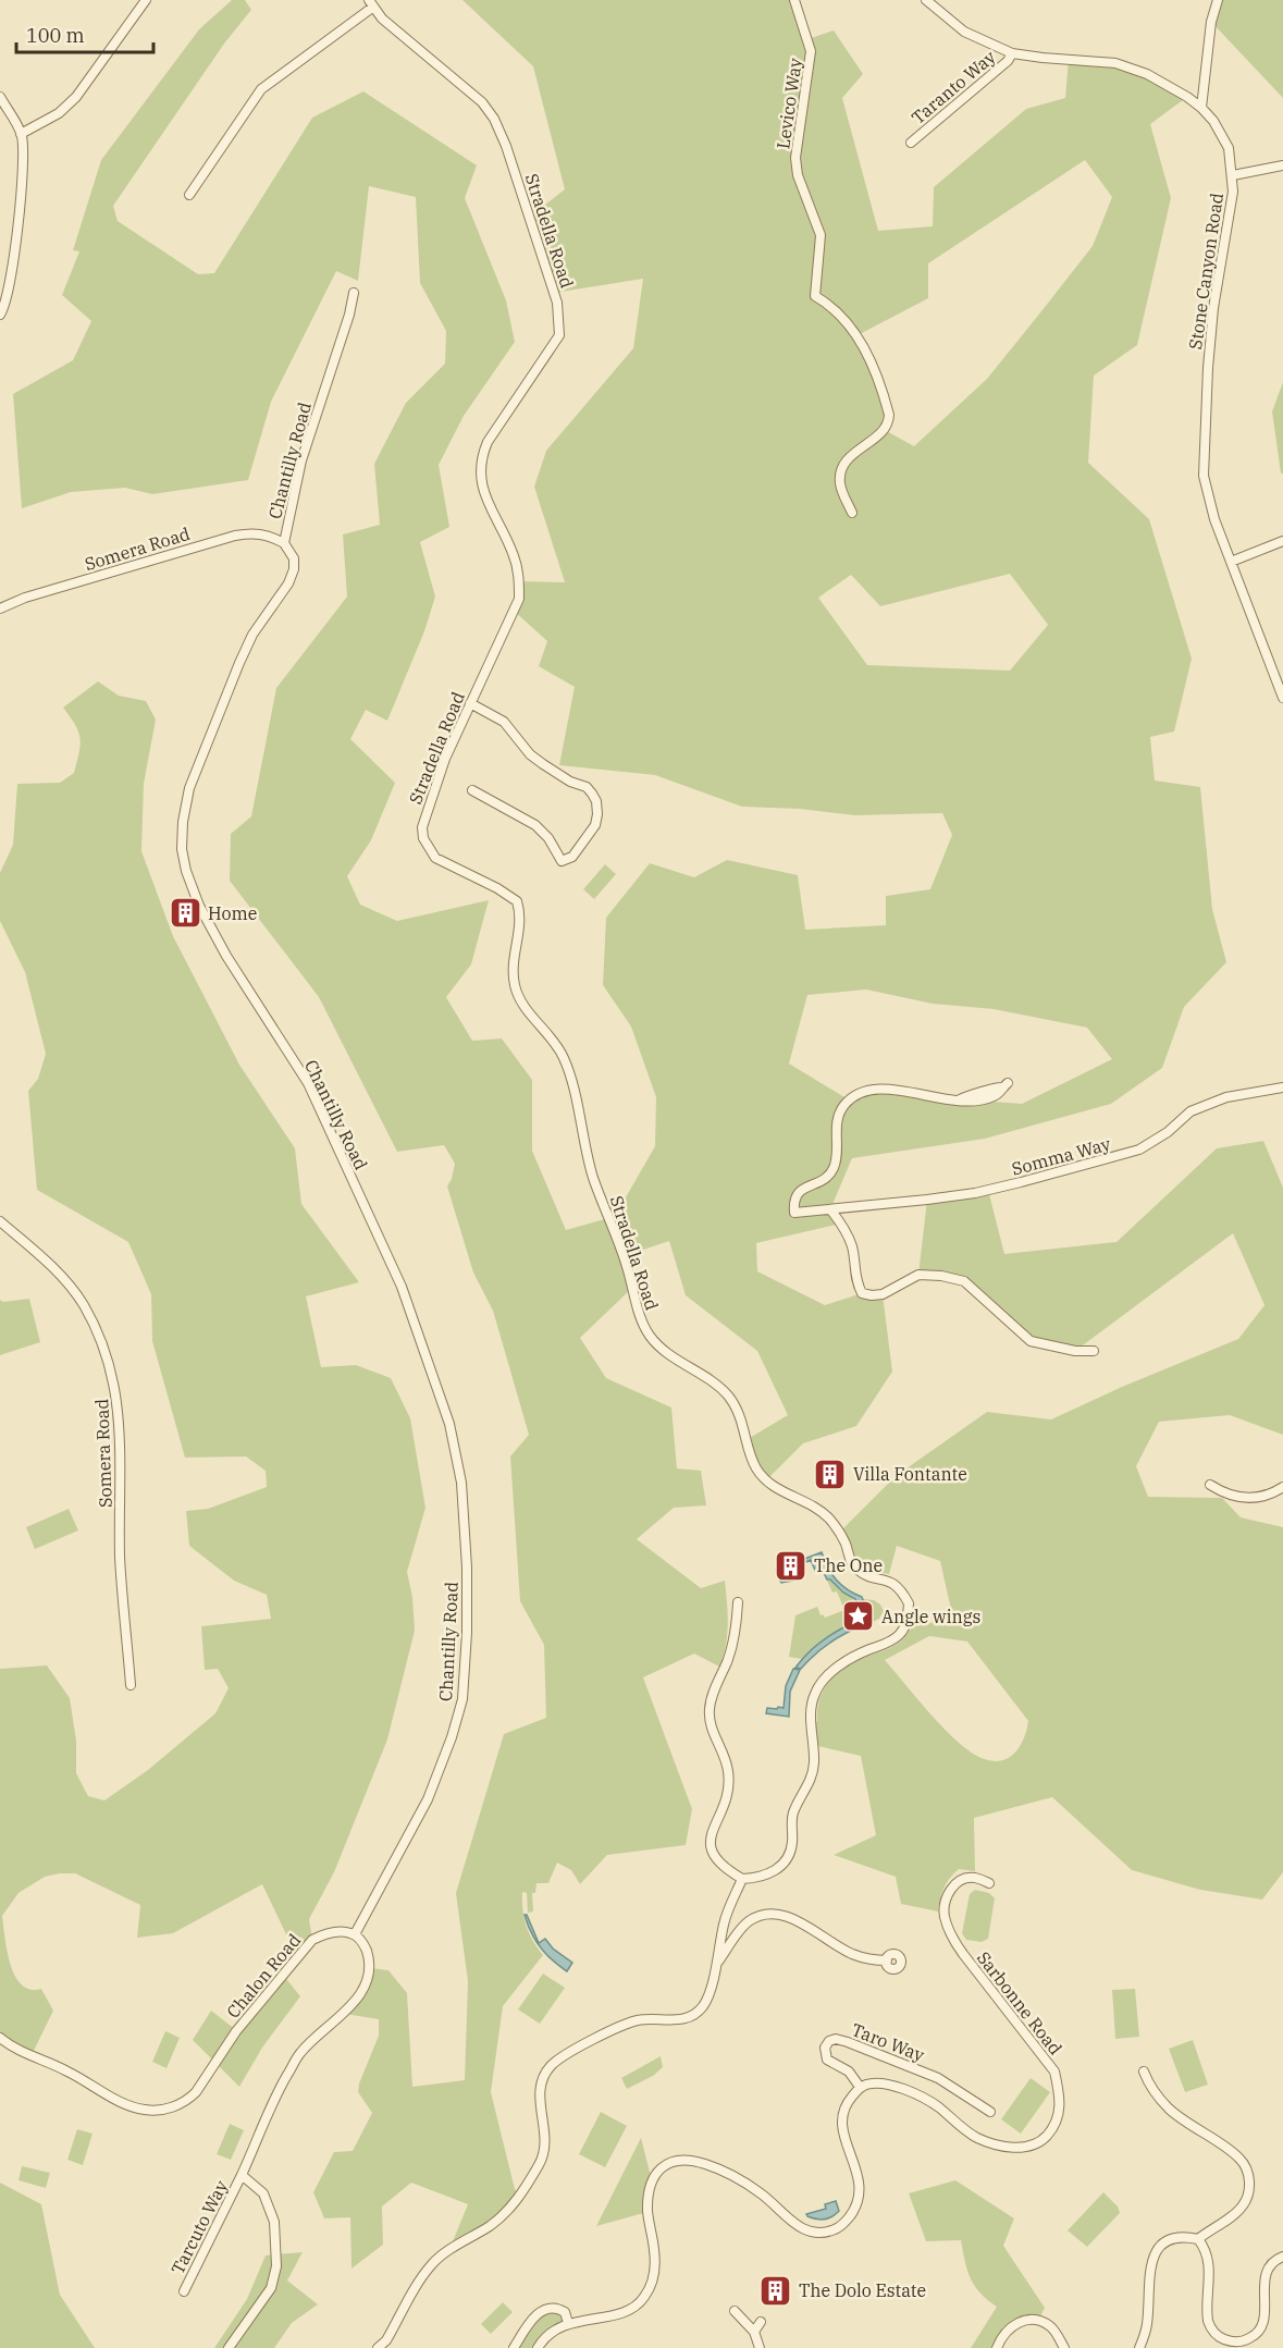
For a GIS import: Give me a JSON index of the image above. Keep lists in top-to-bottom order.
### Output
{
  "streets": {
    "street": [
      "Taranto Way",
      "Levico Way",
      "Stradella Road",
      "Stone Canyon Road",
      "Chantilly Road",
      "Somera Road",
      "Somma Way",
      "Chalon Road",
      "Sarbonne Road",
      "Taro Way",
      "Tarcuto Way"
    ]
  },
  "crossings": [
    ["Taranto Way", "Stone Canyon Road"],
    ["Chantilly Road", "Somera Road"],
    ["Chantilly Road", "Chalon Road"],
    ["Sarbonne Road", "Taro Way"]
  ],
  "places": {
    "building": [
      "Home",
      "Villa Fontante",
      "The One",
      "The Dolo Estate"
    ],
    "place": ["Angle wings"]
  },
  "scale_bar": "100 m"
}
